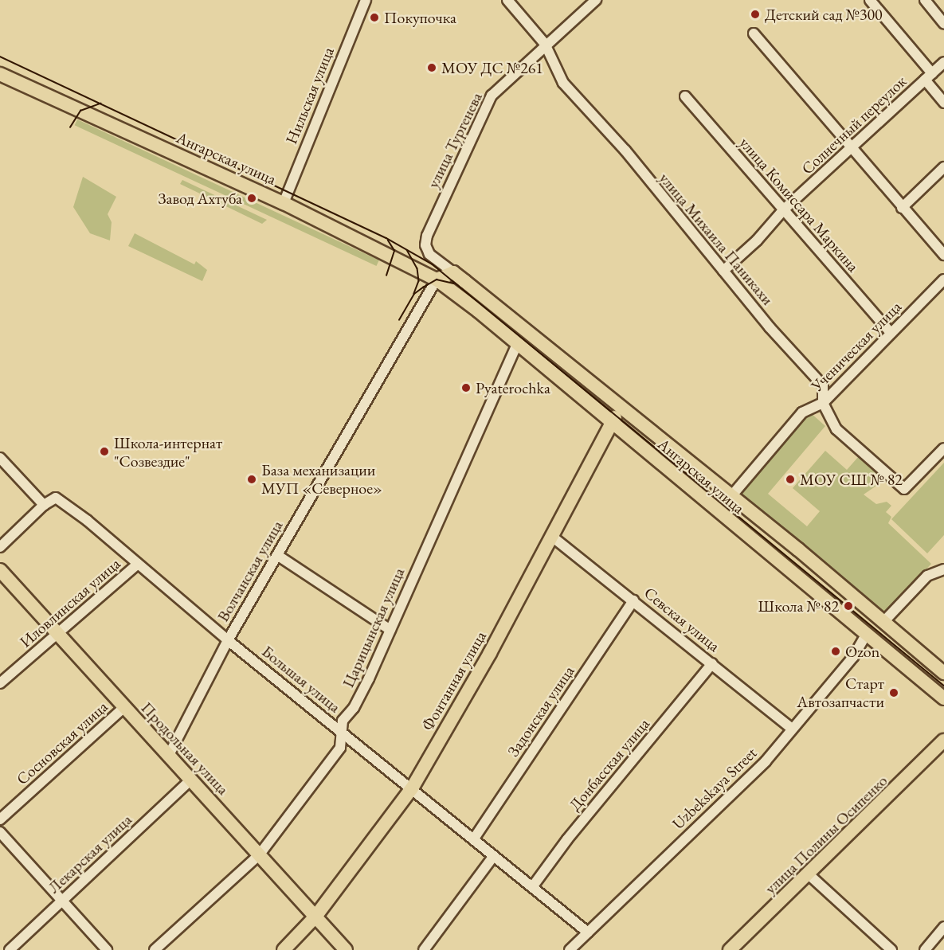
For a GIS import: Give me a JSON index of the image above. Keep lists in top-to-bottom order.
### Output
{
  "streets": {
    "main road": [
      "Ангарская улица",
      "Фонтанная улица",
      "Продольная улица",
      "улица Полины Осипенко"
    ],
    "street": [
      "Нильская улица",
      "Солнечный переулок",
      "улица Тургенева",
      "улица Комиссара Маркина",
      "улица Михаила Паникахи",
      "Ученическая улица",
      "Волчанская улица",
      "Иловлинская улица",
      "Севская улица",
      "Царицынская улица",
      "Большая улица",
      "Задонская улица",
      "Сосновская улица",
      "Донбасская улица",
      "Uzbekskaya Street",
      "Лекарская улица"
    ]
  },
  "crossings": [
    ["Нильская улица", "Ангарская улица"],
    ["Солнечный переулок", "улица Комиссара Маркина"],
    ["Солнечный переулок", "улица Михаила Паникахи"],
    ["улица Тургенева", "Ангарская улица"],
    ["улица Тургенева", "улица Михаила Паникахи"],
    ["улица Тургенева", "Волчанская улица"],
    ["Ангарская улица", "Ученическая улица"],
    ["Ангарская улица", "Волчанская улица"],
    ["Ангарская улица", "Царицынская улица"],
    ["Ангарская улица", "Фонтанная улица"],
    ["Ангарская улица", "Uzbekskaya Street"],
    ["улица Комиссара Маркина", "Ученическая улица"],
    ["улица Михаила Паникахи", "Ученическая улица"],
    ["Волчанская улица", "Большая улица"],
    ["Волчанская улица", "Продольная улица"],
    ["Иловлинская улица", "Большая улица"],
    ["Иловлинская улица", "Продольная улица"],
    ["Севская улица", "Фонтанная улица"],
    ["Севская улица", "Задонская улица"],
    ["Севская улица", "Донбасская улица"],
    ["Севская улица", "Uzbekskaya Street"],
    ["Царицынская улица", "Большая улица"],
    ["Царицынская улица", "Продольная улица"],
    ["Большая улица", "Фонтанная улица"],
    ["Большая улица", "Задонская улица"],
    ["Большая улица", "Донбасская улица"],
    ["Большая улица", "Uzbekskaya Street"],
    ["Фонтанная улица", "Продольная улица"],
    ["Сосновская улица", "Продольная улица"],
    ["Продольная улица", "Лекарская улица"]
  ],
  "places": [
    "Детский сад №300",
    "Покупочка",
    "МОУ ДС №261",
    "Завод Ахтуба",
    "Pyaterochka",
    "Школа-интернат \"Созвездие\"",
    "База механизации МУП «Северное»",
    "МОУ СШ № 82",
    "Школа № 82",
    "Ozon",
    "Старт Автозапчасти"
  ]
}
